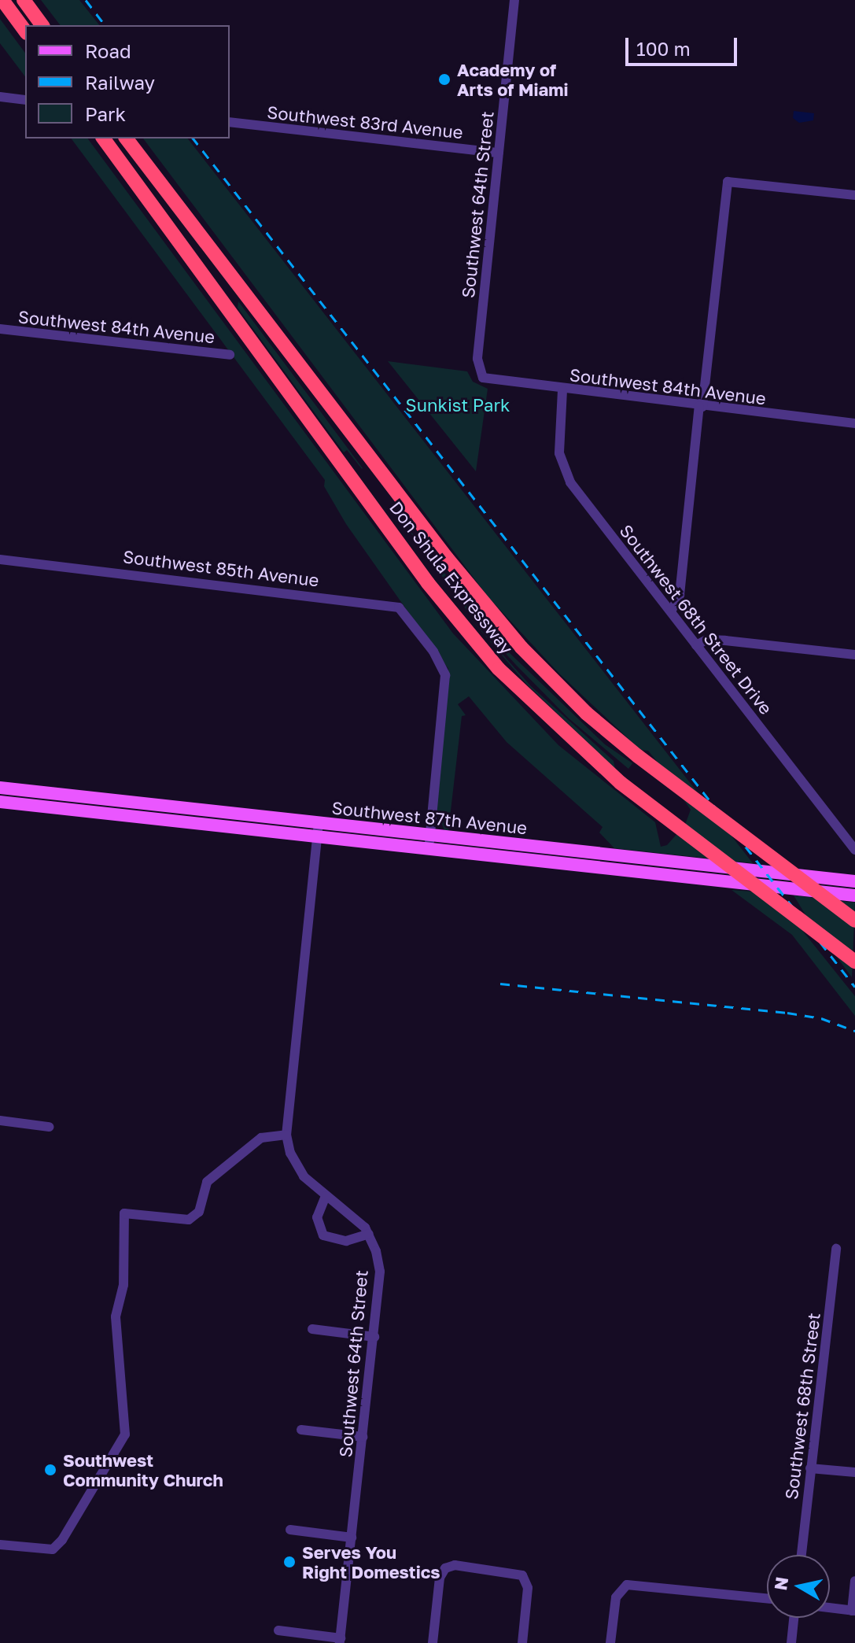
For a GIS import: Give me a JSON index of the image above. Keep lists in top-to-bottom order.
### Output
{
  "streets": {
    "highway": ["Don Shula Expressway"],
    "main road": ["Southwest 87th Avenue"],
    "street": [
      "Southwest 83rd Avenue",
      "Southwest 64th Street",
      "Southwest 84th Avenue",
      "Southwest 85th Avenue",
      "Southwest 68th Street Drive",
      "Southwest 68th Street"
    ]
  },
  "crossings": [
    ["Southwest 83rd Avenue", "Southwest 64th Street"],
    ["Southwest 64th Street", "Southwest 84th Avenue"],
    ["Southwest 64th Street", "Southwest 87th Avenue"],
    ["Southwest 84th Avenue", "Southwest 68th Street Drive"],
    ["Southwest 85th Avenue", "Southwest 87th Avenue"]
  ],
  "parks": ["Sunkist Park"],
  "places": ["Academy of Arts of Miami", "Southwest Community Church", "Serves You Right Domestics"],
  "legend": ["Road", "Railway", "Park"],
  "scale_bar": "100 m",
  "north": "left"
}
